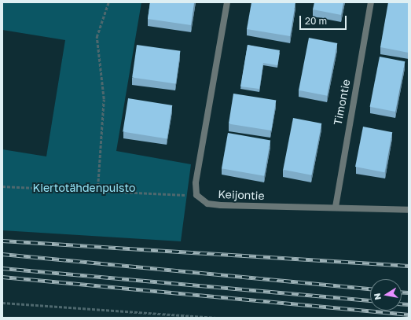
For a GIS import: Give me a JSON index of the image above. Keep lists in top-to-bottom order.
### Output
{
  "streets": {
    "street": ["Timontie", "Keijontie"]
  },
  "crossings": [
    ["Timontie", "Keijontie"]
  ],
  "parks": ["Kiertotähdenpuisto"],
  "scale_bar": "20 m",
  "north": "left"
}
